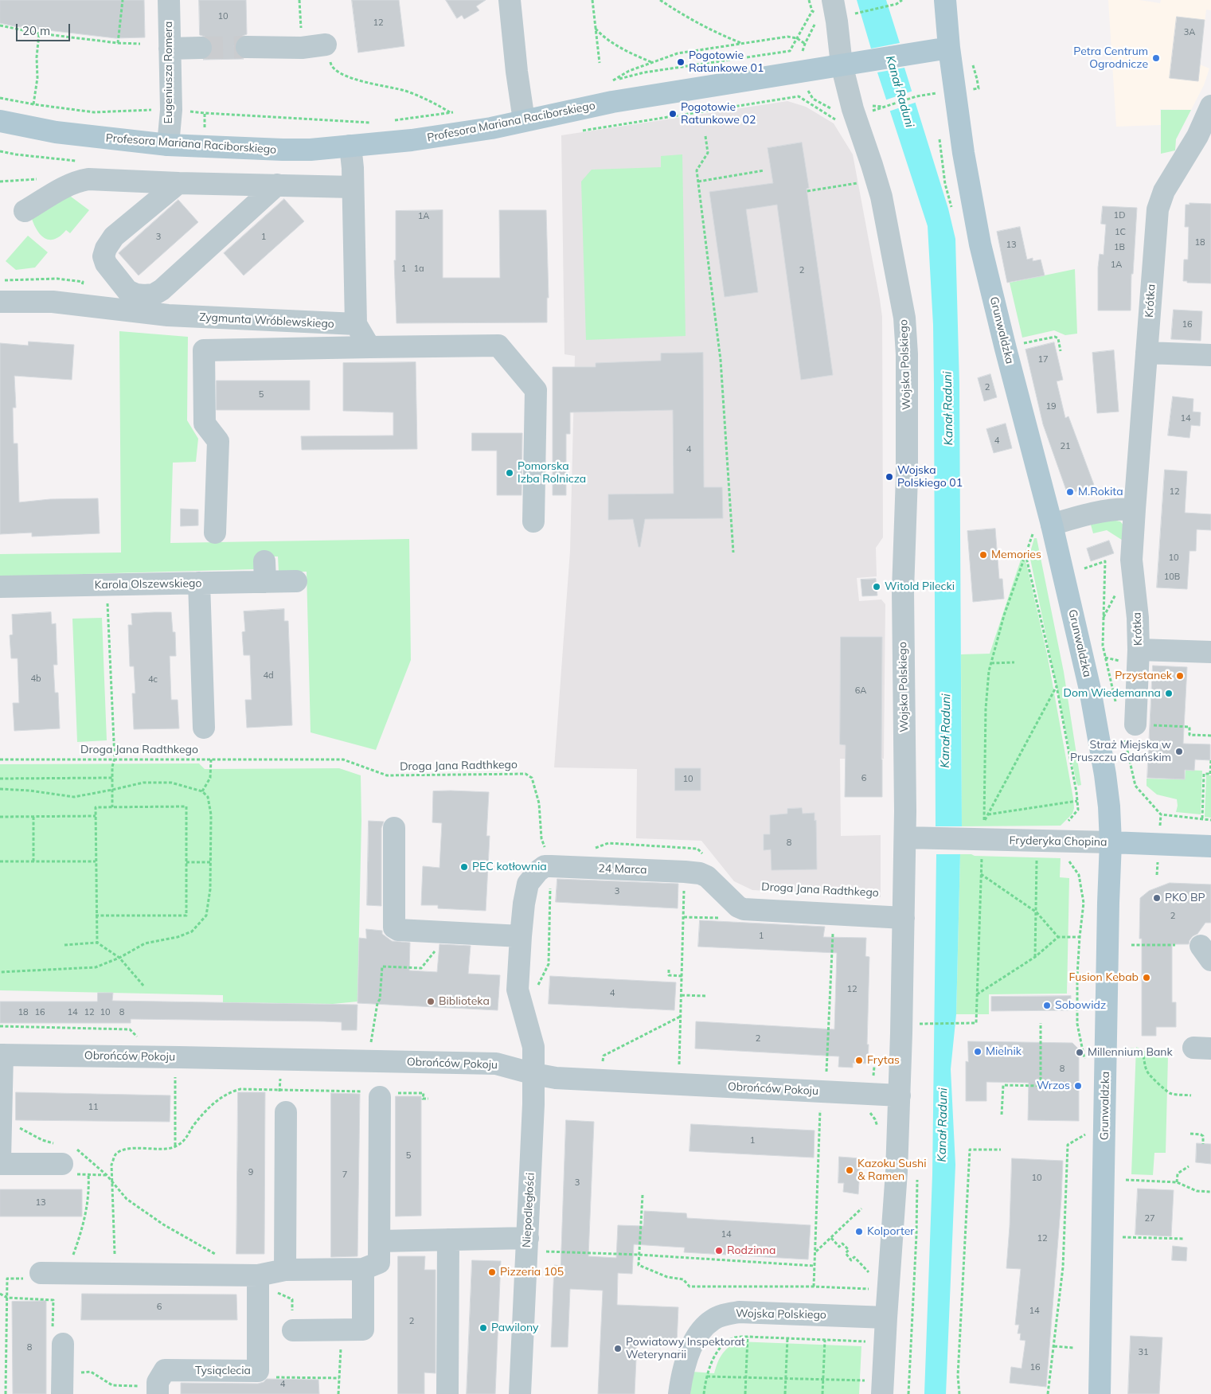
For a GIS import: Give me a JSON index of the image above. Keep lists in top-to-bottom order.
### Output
{
  "streets": {
    "main road": ["Profesora Mariana Raciborskiego", "Grunwaldzka", "Fryderyka Chopina"],
    "street": [
      "Eugeniusza Romera",
      "Krótka",
      "Zygmunta Wróblewskiego",
      "Wojska Polskiego",
      "Karola Olszewskiego",
      "24 Marca",
      "Obrońców Pokoju",
      "Niepodległości",
      "Tysiąclecia"
    ],
    "path": ["Droga Jana Radthkego"]
  },
  "crossings": [
    ["Eugeniusza Romera", "Profesora Mariana Raciborskiego"],
    ["Profesora Mariana Raciborskiego", "Grunwaldzka"],
    ["Profesora Mariana Raciborskiego", "Wojska Polskiego"],
    ["Grunwaldzka", "Fryderyka Chopina"],
    ["Wojska Polskiego", "Fryderyka Chopina"],
    ["Wojska Polskiego", "24 Marca"],
    ["Wojska Polskiego", "Obrońców Pokoju"],
    ["Droga Jana Radthkego", "24 Marca"],
    ["Obrońców Pokoju", "Niepodległości"]
  ],
  "water": ["Kanał Raduni"],
  "places": [
    "Petra Centrum Ogrodnicze",
    "Pogotowie Ratunkowe 01",
    "Pogotowie Ratunkowe 02",
    "Pomorska Izba Rolnicza",
    "Wojska Polskiego 01",
    "M.Rokita",
    "Memories",
    "Witold Pilecki",
    "Przystanek",
    "Dom Wiedemanna",
    "Straż Miejska w Pruszczu Gdańskim",
    "PEC kotłownia",
    "PKO BP",
    "Fusion Kebab",
    "Biblioteka",
    "Sobowidz",
    "Mielnik",
    "Millennium Bank",
    "Frytas",
    "Wrzos",
    "Kazoku Sushi & Ramen",
    "Kolporter",
    "Rodzinna",
    "Pizzeria 105",
    "Pawilony",
    "Powiatowy Inspektorat Weterynarii"
  ],
  "house_numbers": [
    "10",
    "12",
    "3A",
    "1D",
    "1A",
    "1C",
    "3",
    "1",
    "18",
    "13",
    "1B",
    "1A",
    "1",
    "1a",
    "2",
    "16",
    "17",
    "2",
    "5",
    "19",
    "14",
    "4",
    "21",
    "4",
    "12",
    "10",
    "10B",
    "4d",
    "4b",
    "4c",
    "6A",
    "6",
    "10",
    "8",
    "3",
    "2",
    "1",
    "12",
    "4",
    "18",
    "16",
    "14",
    "12",
    "10",
    "8",
    "2",
    "8",
    "11",
    "1",
    "5",
    "9",
    "7",
    "10",
    "3",
    "13",
    "27",
    "14",
    "12",
    "6",
    "14",
    "2",
    "8",
    "31",
    "16",
    "4"
  ],
  "scale_bar": "20 m"
}
